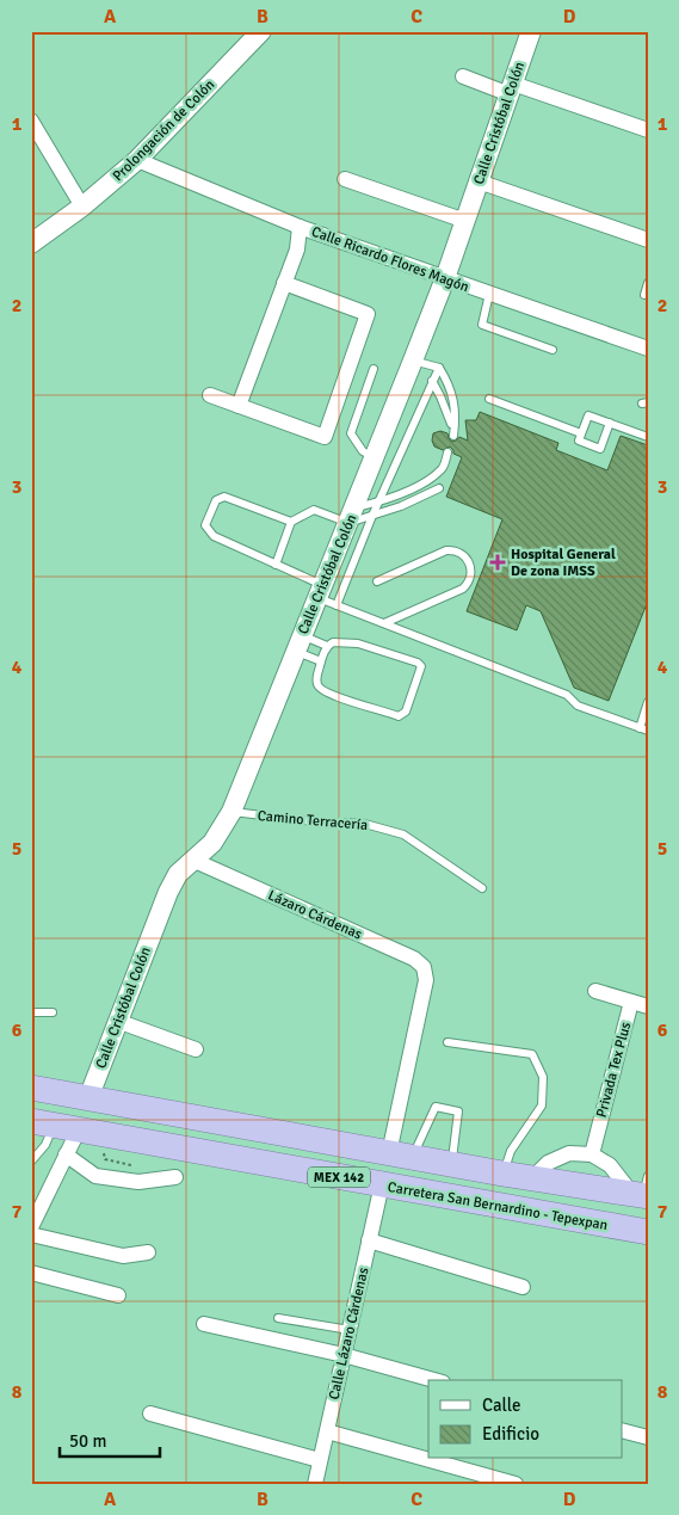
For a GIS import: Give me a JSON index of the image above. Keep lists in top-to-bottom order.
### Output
{
  "streets": {
    "highway": ["MEX 142", "Carretera San Bernardino - Tepexpan"],
    "street": [
      "Calle Cristóbal Colón",
      "Prolongación de Colón",
      "Calle Ricardo Flores Magón",
      "Lázaro Cárdenas",
      "Privada Tex Plus",
      "Calle Lázaro Cárdenas"
    ],
    "lane": ["Camino Terracería"]
  },
  "crossings": [
    ["Calle Cristóbal Colón", "Calle Ricardo Flores Magón"],
    ["Calle Cristóbal Colón", "Camino Terracería"],
    ["Calle Cristóbal Colón", "Lázaro Cárdenas"],
    ["Calle Cristóbal Colón", "MEX 142"],
    ["Prolongación de Colón", "Calle Ricardo Flores Magón"],
    ["Lázaro Cárdenas", "MEX 142"],
    ["Carretera San Bernardino - Tepexpan", "Calle Lázaro Cárdenas"]
  ],
  "places": {
    "health": ["Hospital General De zona IMSS"]
  },
  "legend": ["Calle", "Edificio"],
  "scale_bar": "50 m",
  "grid": {
    "columns": [
      "A",
      "B",
      "C",
      "D"
    ],
    "rows": [
      "1",
      "2",
      "3",
      "4",
      "5",
      "6",
      "7",
      "8"
    ]
  }
}
